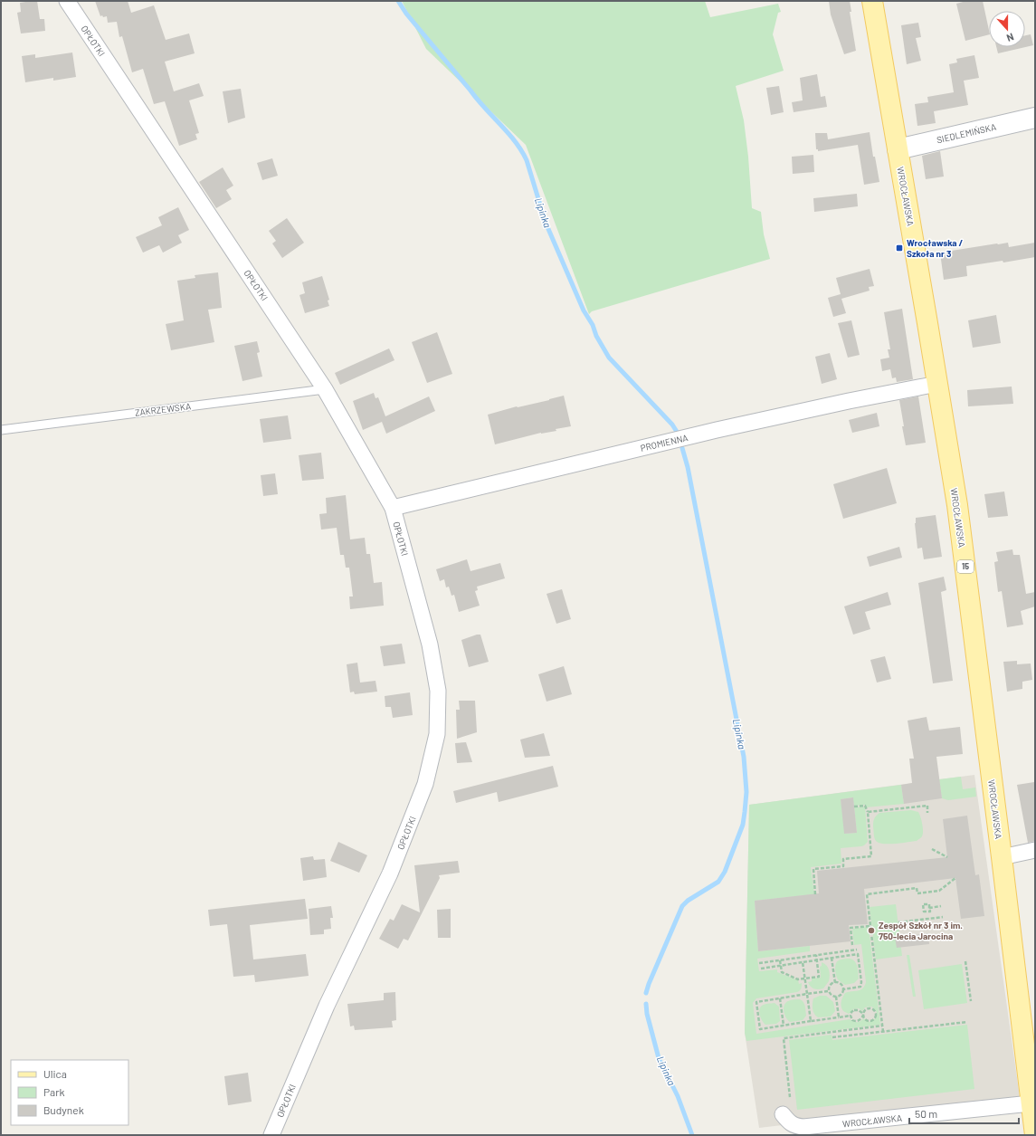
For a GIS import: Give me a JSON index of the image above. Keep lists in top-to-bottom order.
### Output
{
  "streets": {
    "main road": ["WROCŁAWSKA", "15"],
    "street": ["OPŁOTKI", "SIEDLEMIŃSKA", "PROMIENNA"],
    "lane": ["ZAKRZEWSKA"]
  },
  "crossings": [
    ["OPŁOTKI", "ZAKRZEWSKA"],
    ["OPŁOTKI", "PROMIENNA"],
    ["SIEDLEMIŃSKA", "WROCŁAWSKA"],
    ["WROCŁAWSKA", "PROMIENNA"]
  ],
  "water": ["Lipinka"],
  "places": {
    "transit": ["Wrocławska / Szkoła nr 3"],
    "other": ["Zespół Szkół nr 3 im. 750-lecia Jarocina"]
  },
  "legend": ["Ulica", "Park", "Budynek"],
  "scale_bar": "50 m",
  "north": "bottom"
}
